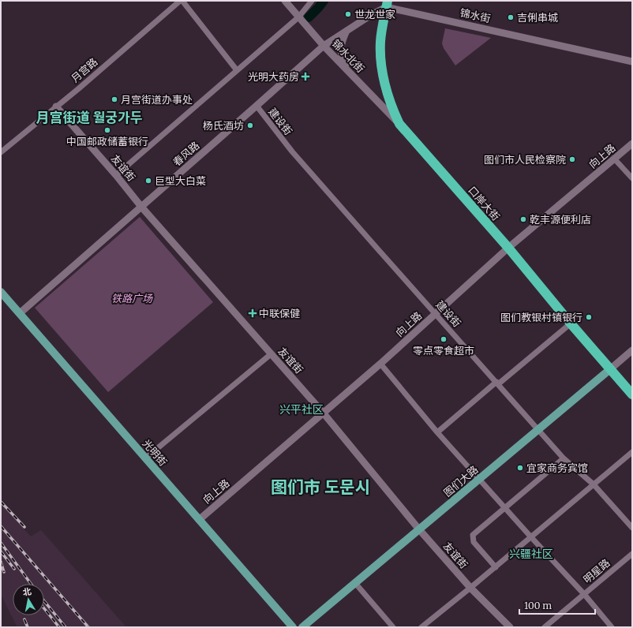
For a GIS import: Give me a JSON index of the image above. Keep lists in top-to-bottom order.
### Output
{
  "streets": {
    "highway": ["口岸大街"],
    "main road": ["光明街", "图们大路"],
    "street": [
      "锦水街",
      "锦水北街",
      "月宫路",
      "建设街",
      "春风路",
      "向上路",
      "友谊街",
      "明星路"
    ]
  },
  "crossings": [
    ["锦水街", "口岸大街"],
    ["锦水北街", "春风路"],
    ["锦水北街", "口岸大街"],
    ["月宫路", "友谊街"],
    ["建设街", "春风路"],
    ["建设街", "向上路"],
    ["建设街", "图们大路"],
    ["春风路", "友谊街"],
    ["春风路", "光明街"],
    ["向上路", "友谊街"],
    ["向上路", "口岸大街"],
    ["向上路", "光明街"],
    ["友谊街", "图们大路"],
    ["口岸大街", "图们大路"]
  ],
  "districts": [
    "月宫街道 월궁가두",
    "兴平社区",
    "图们市 도문시",
    "兴疆社区"
  ],
  "parks": ["铁路广场"],
  "places": {
    "other": [
      "世龙世家",
      "吉俐串城",
      "月宫街道办事处",
      "杨氏酒坊",
      "中国邮政储蓄银行",
      "图们市人民检察院",
      "巨型大白菜",
      "乾丰源便利店",
      "图们教银村镇银行",
      "零点零食超市",
      "宜家商务宾馆"
    ],
    "health": ["光明大药房", "中联保健"]
  },
  "scale_bar": "100 m",
  "north": "top"
}
